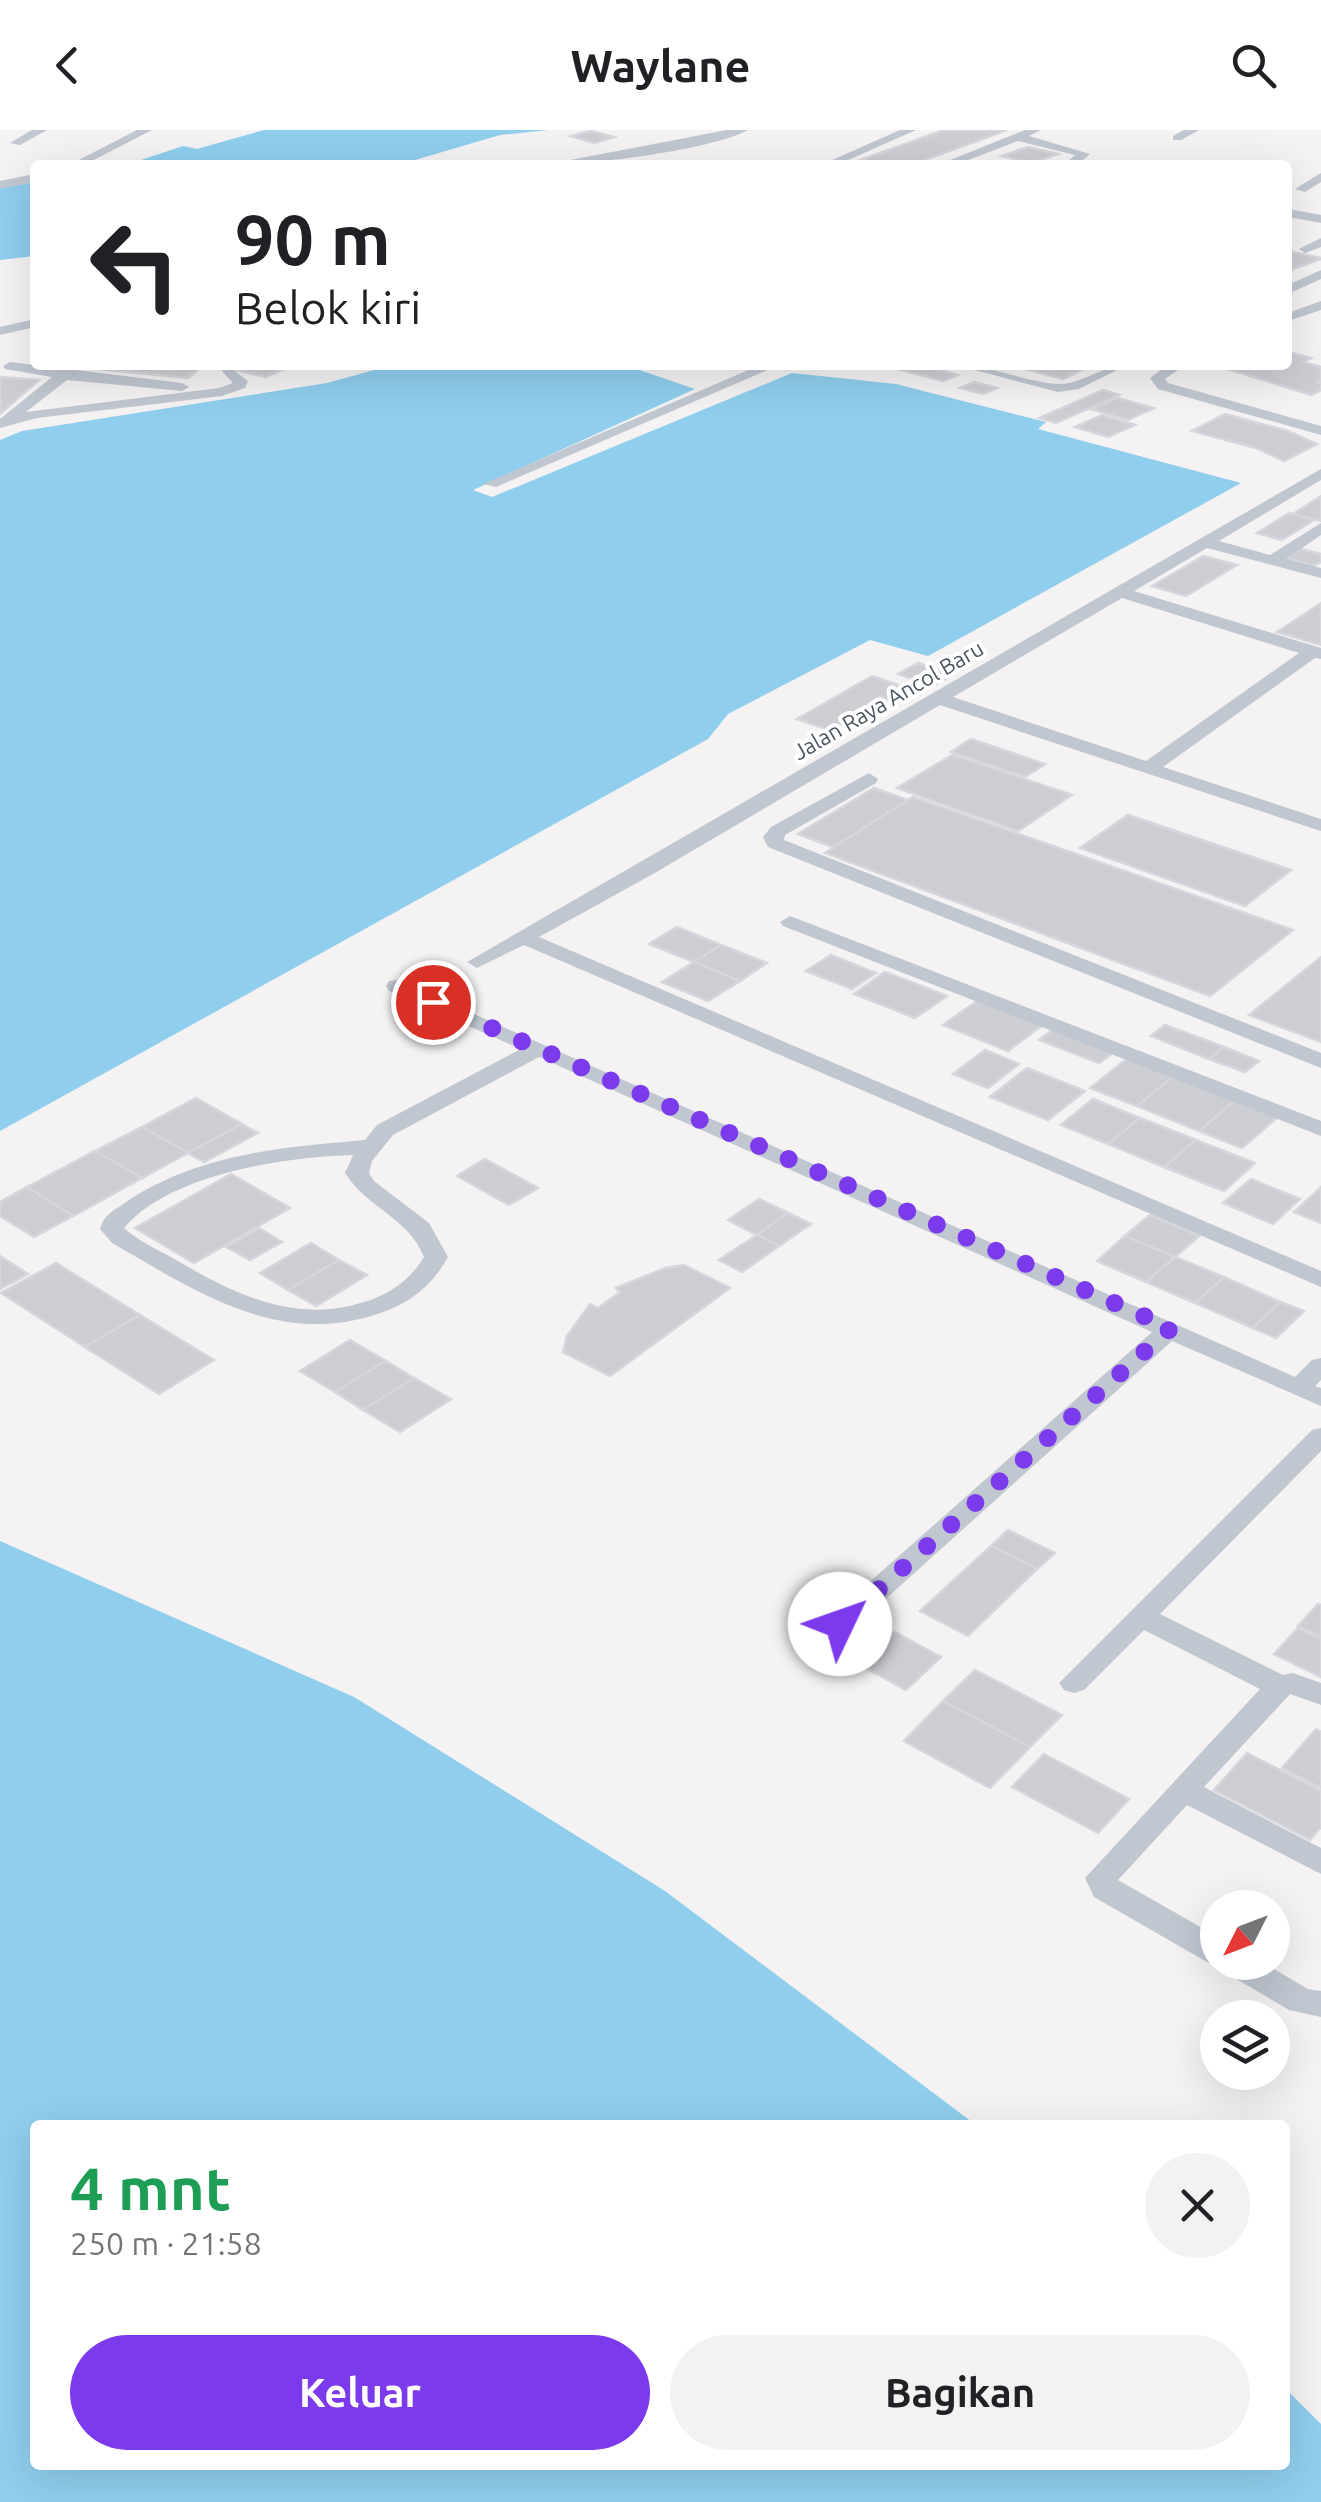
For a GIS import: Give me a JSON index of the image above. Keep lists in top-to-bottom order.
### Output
{
  "streets": {
    "lane": ["Jalan Raya Ancol Baru"]
  },
  "north": "bottom left",
  "page": {
    "header": "Waylane",
    "turn": ["90 m", "Belok kiri"],
    "heading": ["4 mnt", "250 m · 21:58"],
    "buttons": ["Keluar", "Bagikan"]
  }
}
